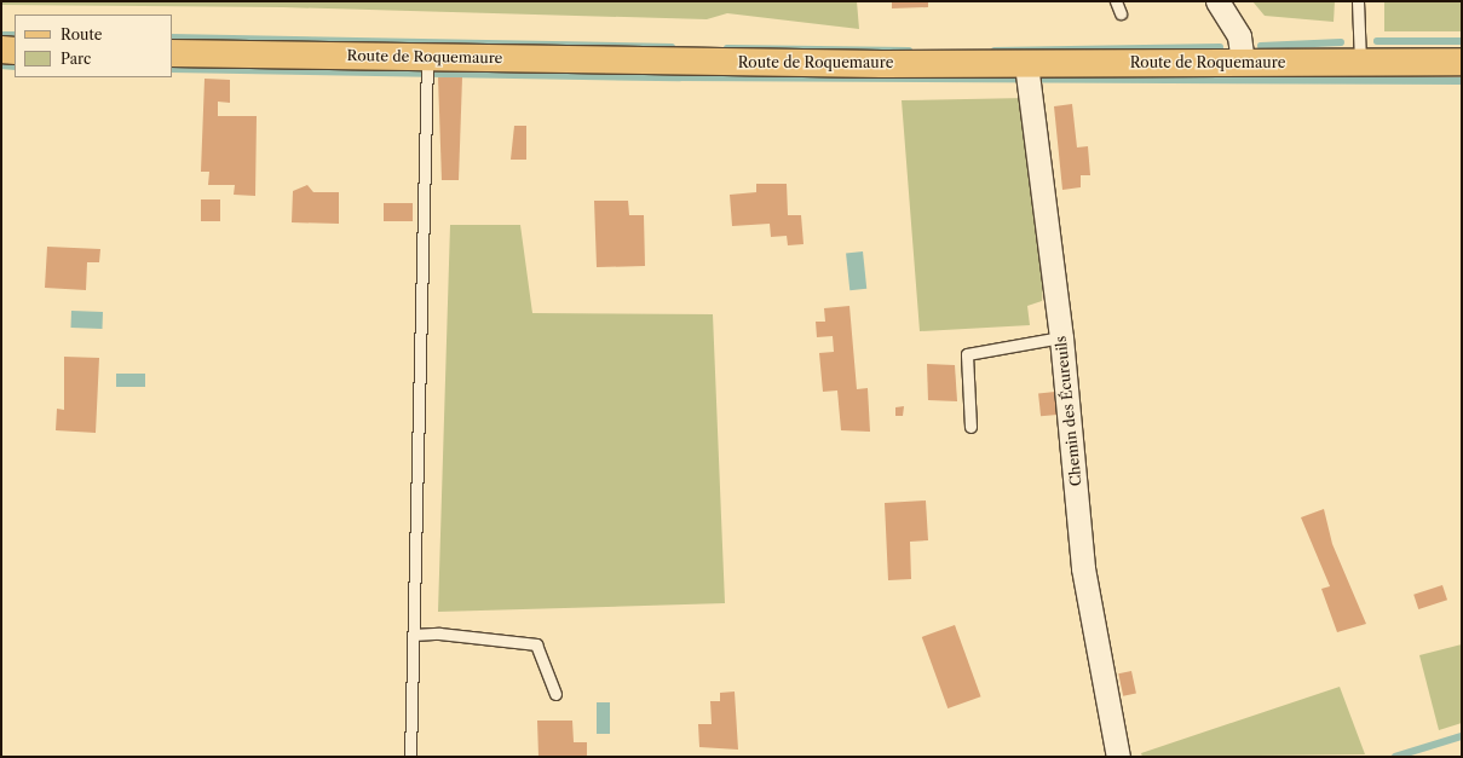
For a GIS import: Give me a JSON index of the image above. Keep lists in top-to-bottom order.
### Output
{
  "streets": {
    "main road": ["Route de Roquemaure"],
    "street": ["Chemin des Écureuils"]
  },
  "crossings": [
    ["Route de Roquemaure", "Chemin des Écureuils"]
  ],
  "legend": ["Route", "Parc"]
}
